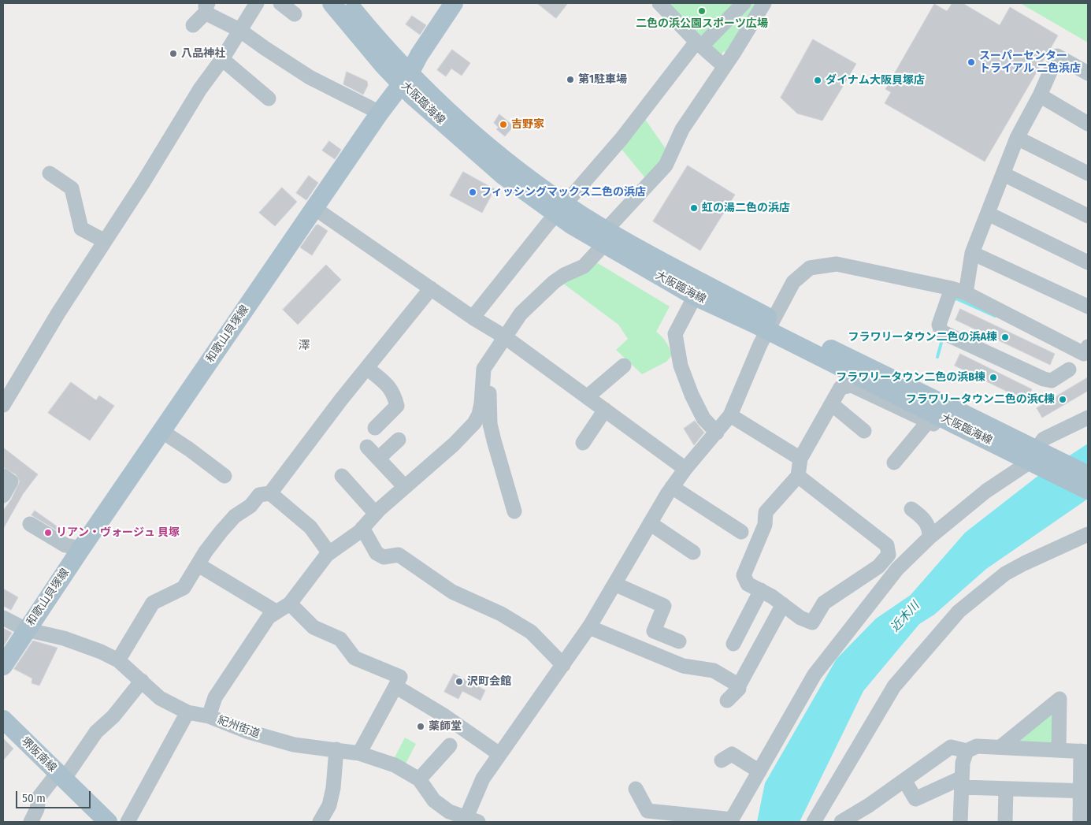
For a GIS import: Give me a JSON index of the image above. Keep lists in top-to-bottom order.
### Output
{
  "streets": {
    "main road": ["大阪臨海線", "和歌山貝塚線", "堺阪南線"],
    "street": ["紀州街道"]
  },
  "crossings": [
    ["大阪臨海線", "和歌山貝塚線"],
    ["和歌山貝塚線", "紀州街道"]
  ],
  "districts": ["澤"],
  "water": ["近木川"],
  "places": [
    "二色の浜公園スポーツ広場",
    "八品神社",
    "スーパーセンター トライアル 二色浜店",
    "第1駐車場",
    "ダイナム大阪貝塚店",
    "吉野家",
    "フィッシングマックス二色の浜店",
    "虹の湯二色の浜店",
    "フラワリータウン二色の浜A棟",
    "フラワリータウン二色の浜B棟",
    "フラワリータウン二色の浜C棟",
    "リアン・ヴォージュ 貝塚",
    "沢町会館",
    "薬師堂"
  ],
  "scale_bar": "50 m"
}
